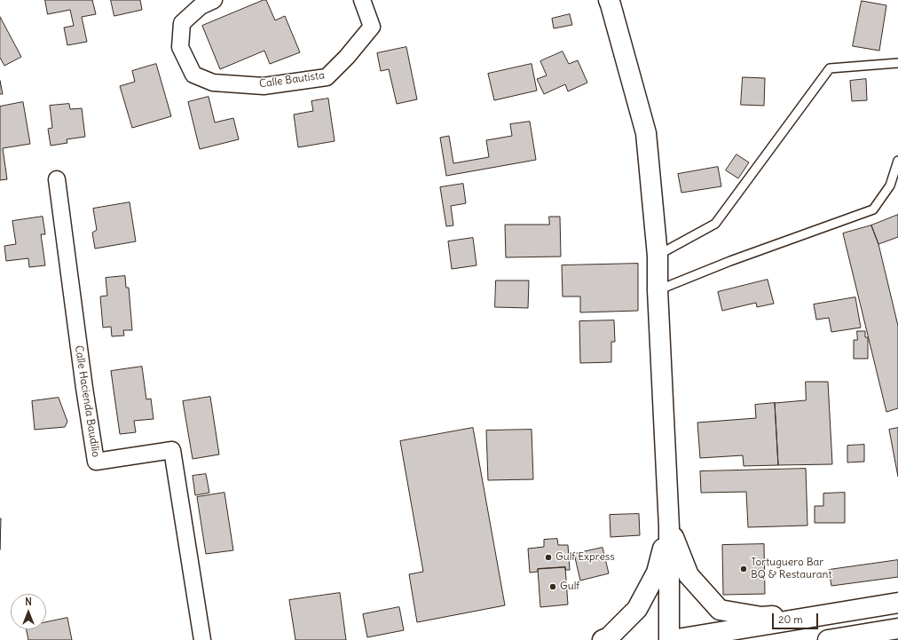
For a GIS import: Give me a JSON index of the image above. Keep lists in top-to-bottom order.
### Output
{
  "streets": {
    "street": ["Calle Bautista", "Calle Hacienda Baudilio"]
  },
  "places": ["Gulf Express", "Tortuguero Bar BQ & Restaurant", "Gulf"],
  "scale_bar": "20 m",
  "north": "top"
}
